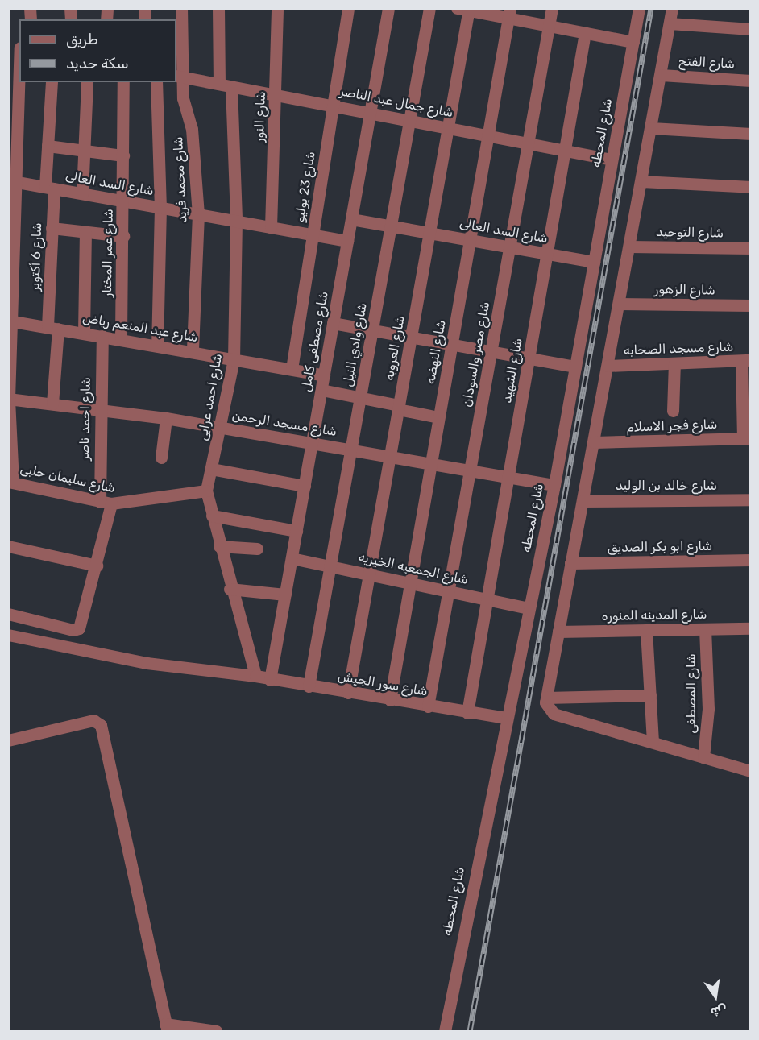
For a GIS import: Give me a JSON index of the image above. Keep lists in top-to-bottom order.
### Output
{
  "streets": {
    "street": [
      "شارع الفتح",
      "شارع جمال عبد الناصر",
      "شارع النور",
      "شارع المحطه",
      "شارع محمد فريد",
      "شارع السد العالى",
      "شارع 23 يوليو",
      "شارع التوحيد",
      "شارع عمر المختار",
      "شارع 6 أكتوبر",
      "شارع الزهور",
      "شارع عبد المنعم رياض",
      "شارع مصطفى كامل",
      "شارع وادي النيل",
      "شارع العروبه",
      "شارع مسجد الصحابه",
      "شارع النهضه",
      "شارع مصر والسودان",
      "شارع الشهيد",
      "شارع احمد عرابى",
      "شارع احمد ناصر",
      "شارع مسجد الرحمن",
      "شارع فجر الاسلام",
      "شارع سليمان حلبى",
      "شارع خالد بن الوليد",
      "شارع ابو بكر الصديق",
      "شارع الجمعيه الخيريه",
      "شارع المدينه المنوره",
      "شارع سور الجيش",
      "شارع المصطفى"
    ]
  },
  "crossings": [
    ["شارع جمال عبد الناصر", "شارع النور"],
    ["شارع جمال عبد الناصر", "شارع المحطه"],
    ["شارع جمال عبد الناصر", "شارع محمد فريد"],
    ["شارع جمال عبد الناصر", "شارع 23 يوليو"],
    ["شارع جمال عبد الناصر", "شارع مصطفى كامل"],
    ["شارع جمال عبد الناصر", "شارع وادي النيل"],
    ["شارع جمال عبد الناصر", "شارع العروبه"],
    ["شارع جمال عبد الناصر", "شارع النهضه"],
    ["شارع جمال عبد الناصر", "شارع مصر والسودان"],
    ["شارع جمال عبد الناصر", "شارع الشهيد"],
    ["شارع جمال عبد الناصر", "شارع احمد عرابى"],
    ["شارع النور", "شارع السد العالى"],
    ["شارع المحطه", "شارع السد العالى"],
    ["شارع المحطه", "شارع مسجد الرحمن"],
    ["شارع المحطه", "شارع الجمعيه الخيريه"],
    ["شارع المحطه", "شارع سور الجيش"],
    ["شارع محمد فريد", "شارع السد العالى"],
    ["شارع محمد فريد", "شارع عبد المنعم رياض"],
    ["شارع السد العالى", "شارع 23 يوليو"],
    ["شارع السد العالى", "شارع عمر المختار"],
    ["شارع السد العالى", "شارع 6 أكتوبر"],
    ["شارع السد العالى", "شارع مصطفى كامل"],
    ["شارع السد العالى", "شارع وادي النيل"],
    ["شارع السد العالى", "شارع العروبه"],
    ["شارع السد العالى", "شارع النهضه"],
    ["شارع السد العالى", "شارع مصر والسودان"],
    ["شارع السد العالى", "شارع الشهيد"],
    ["شارع السد العالى", "شارع احمد عرابى"],
    ["شارع 23 يوليو", "شارع عبد المنعم رياض"],
    ["شارع عمر المختار", "شارع عبد المنعم رياض"],
    ["شارع 6 أكتوبر", "شارع عبد المنعم رياض"],
    ["شارع 6 أكتوبر", "شارع مسجد الرحمن"],
    ["شارع عبد المنعم رياض", "شارع مصطفى كامل"],
    ["شارع عبد المنعم رياض", "شارع احمد عرابى"],
    ["شارع عبد المنعم رياض", "شارع احمد ناصر"],
    ["شارع مصطفى كامل", "شارع مسجد الرحمن"],
    ["شارع مصطفى كامل", "شارع الجمعيه الخيريه"],
    ["شارع مصطفى كامل", "شارع سور الجيش"],
    ["شارع وادي النيل", "شارع مسجد الرحمن"],
    ["شارع وادي النيل", "شارع الجمعيه الخيريه"],
    ["شارع وادي النيل", "شارع سور الجيش"],
    ["شارع العروبه", "شارع مسجد الرحمن"],
    ["شارع العروبه", "شارع الجمعيه الخيريه"],
    ["شارع العروبه", "شارع سور الجيش"],
    ["شارع النهضه", "شارع مسجد الرحمن"],
    ["شارع النهضه", "شارع الجمعيه الخيريه"],
    ["شارع النهضه", "شارع سور الجيش"],
    ["شارع مصر والسودان", "شارع مسجد الرحمن"],
    ["شارع مصر والسودان", "شارع الجمعيه الخيريه"],
    ["شارع مصر والسودان", "شارع سور الجيش"],
    ["شارع الشهيد", "شارع مسجد الرحمن"],
    ["شارع الشهيد", "شارع الجمعيه الخيريه"],
    ["شارع الشهيد", "شارع سور الجيش"],
    ["شارع احمد عرابى", "شارع مسجد الرحمن"],
    ["شارع احمد عرابى", "شارع سليمان حلبى"],
    ["شارع احمد عرابى", "شارع سور الجيش"],
    ["شارع احمد ناصر", "شارع مسجد الرحمن"],
    ["شارع احمد ناصر", "شارع سليمان حلبى"],
    ["شارع المدينه المنوره", "شارع المصطفى"]
  ],
  "legend": ["طريق", "سكة حديد"],
  "north": "bottom"
}
